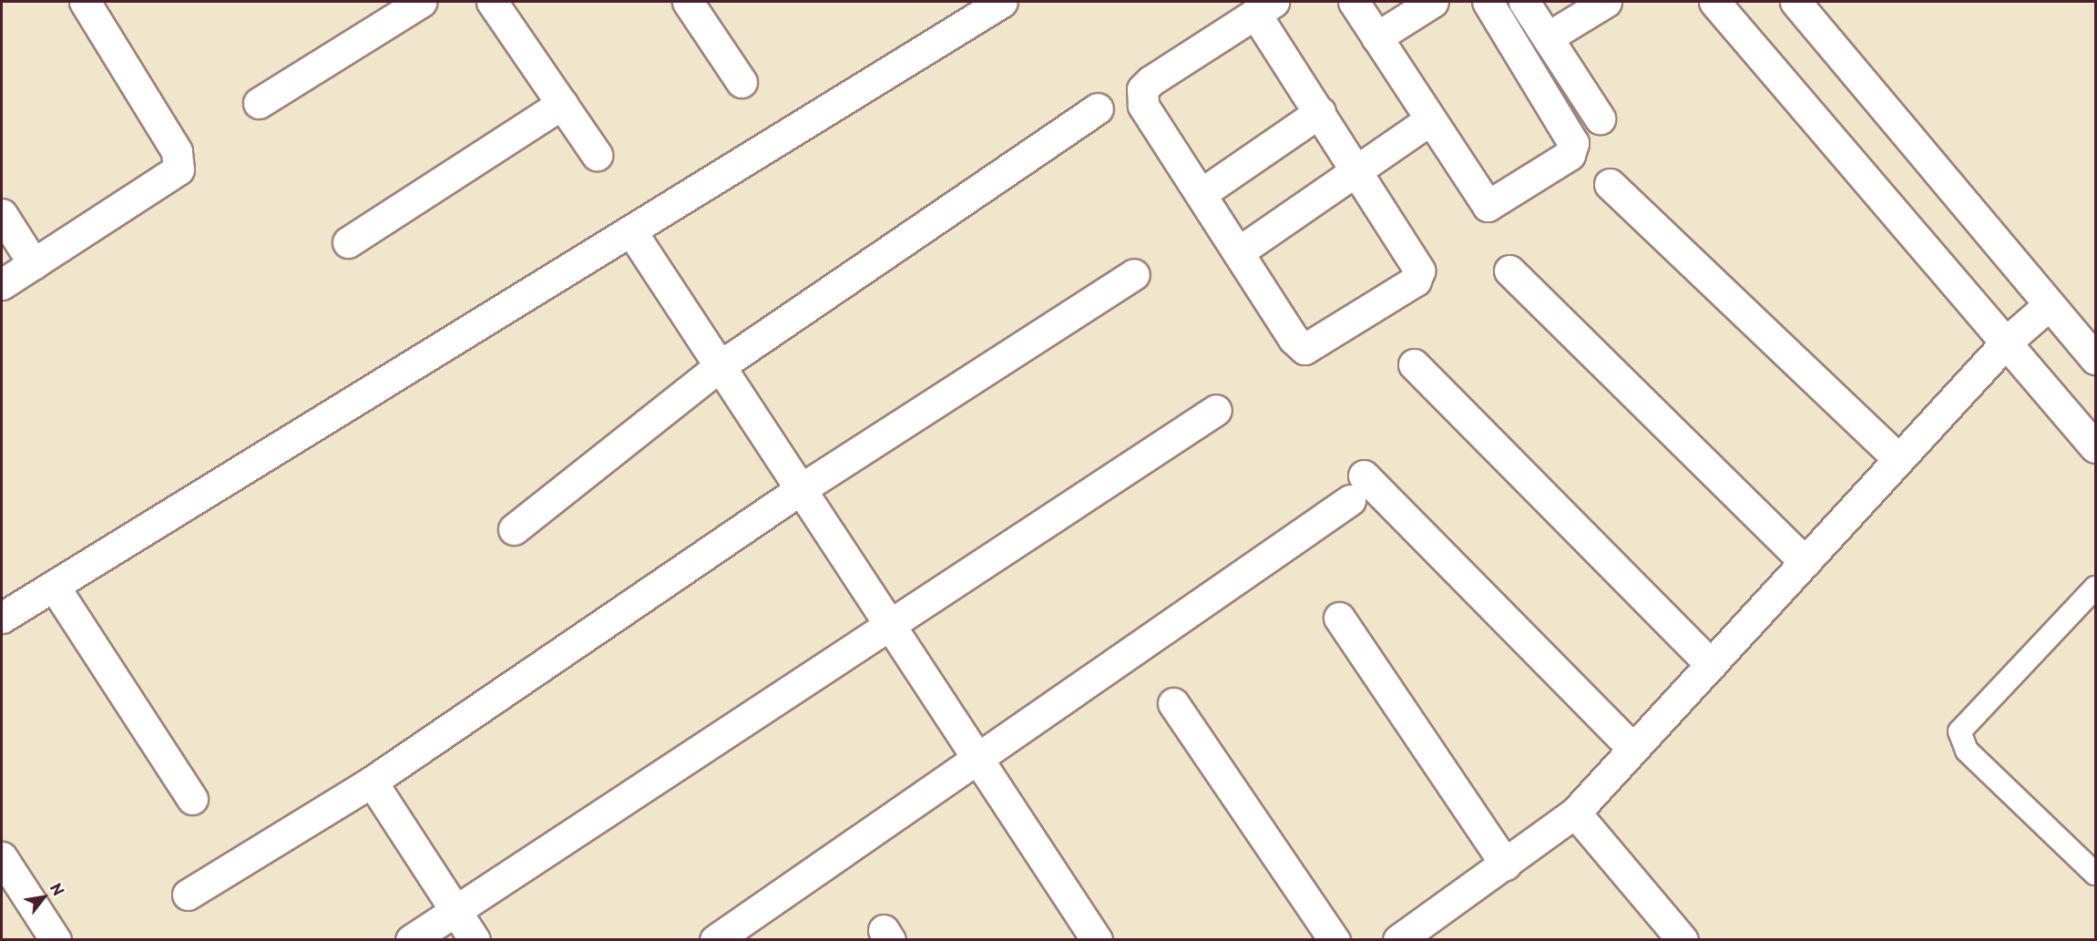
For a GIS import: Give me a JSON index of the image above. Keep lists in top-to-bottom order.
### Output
{
  "north": "top right"
}
